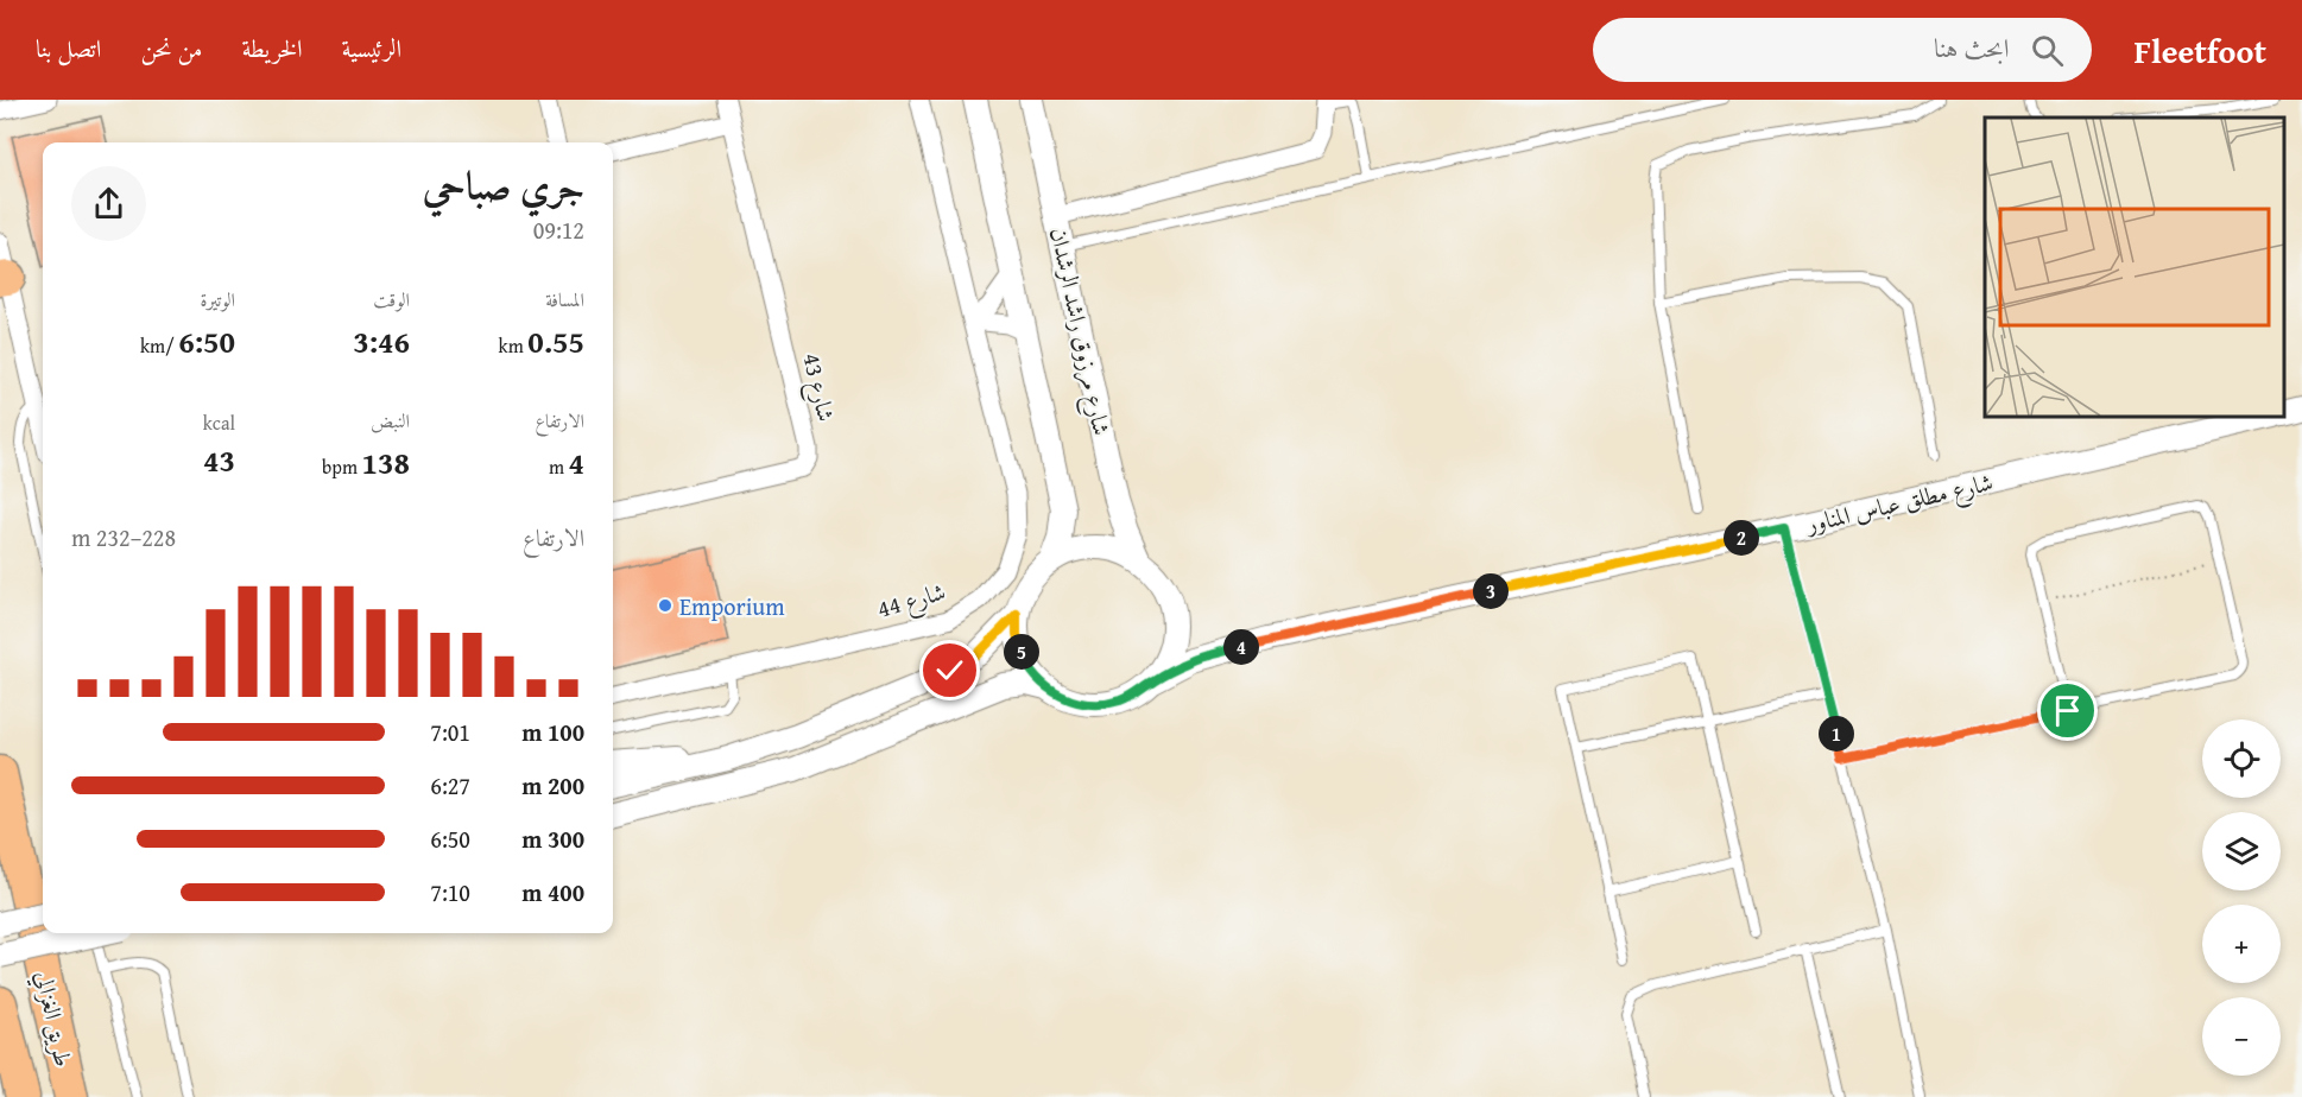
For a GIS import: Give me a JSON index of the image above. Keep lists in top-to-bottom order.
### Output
{
  "streets": {
    "highway": ["طريق الغزالي"],
    "street": [
      "شارع مرزوق راشد الرشدان",
      "شارع 43",
      "شارع مطلق عباس المناور",
      "شارع 44"
    ]
  },
  "crossings": [
    ["شارع مرزوق راشد الرشدان", "شارع مطلق عباس المناور"]
  ],
  "places": ["Emporium"],
  "page": {
    "header": "Fleetfoot",
    "search": "ابحث هنا",
    "nav": [
      "الرئيسية",
      "الخريطة",
      "من نحن",
      "اتصل بنا"
    ],
    "heading": ["جري صباحي", "09:12"],
    "stats": [
      ["المسافة", "0.55 km"],
      ["الوقت", "3:46"],
      ["الوتيرة", "6:50 /km"],
      ["الارتفاع", "4 m"],
      ["النبض", "138 bpm"],
      ["kcal", "43"]
    ],
    "chart": ["الارتفاع", "228–232 m"],
    "pins": [
      "2",
      "3",
      "4",
      "5",
      "1"
    ],
    "list": [
      {
        "name": "100 m",
        "note": "7:01"
      },
      {
        "name": "200 m",
        "note": "6:27"
      },
      {
        "name": "300 m",
        "note": "6:50"
      },
      {
        "name": "400 m",
        "note": "7:10"
      }
    ],
    "map_buttons": ["+", "−"]
  }
}
